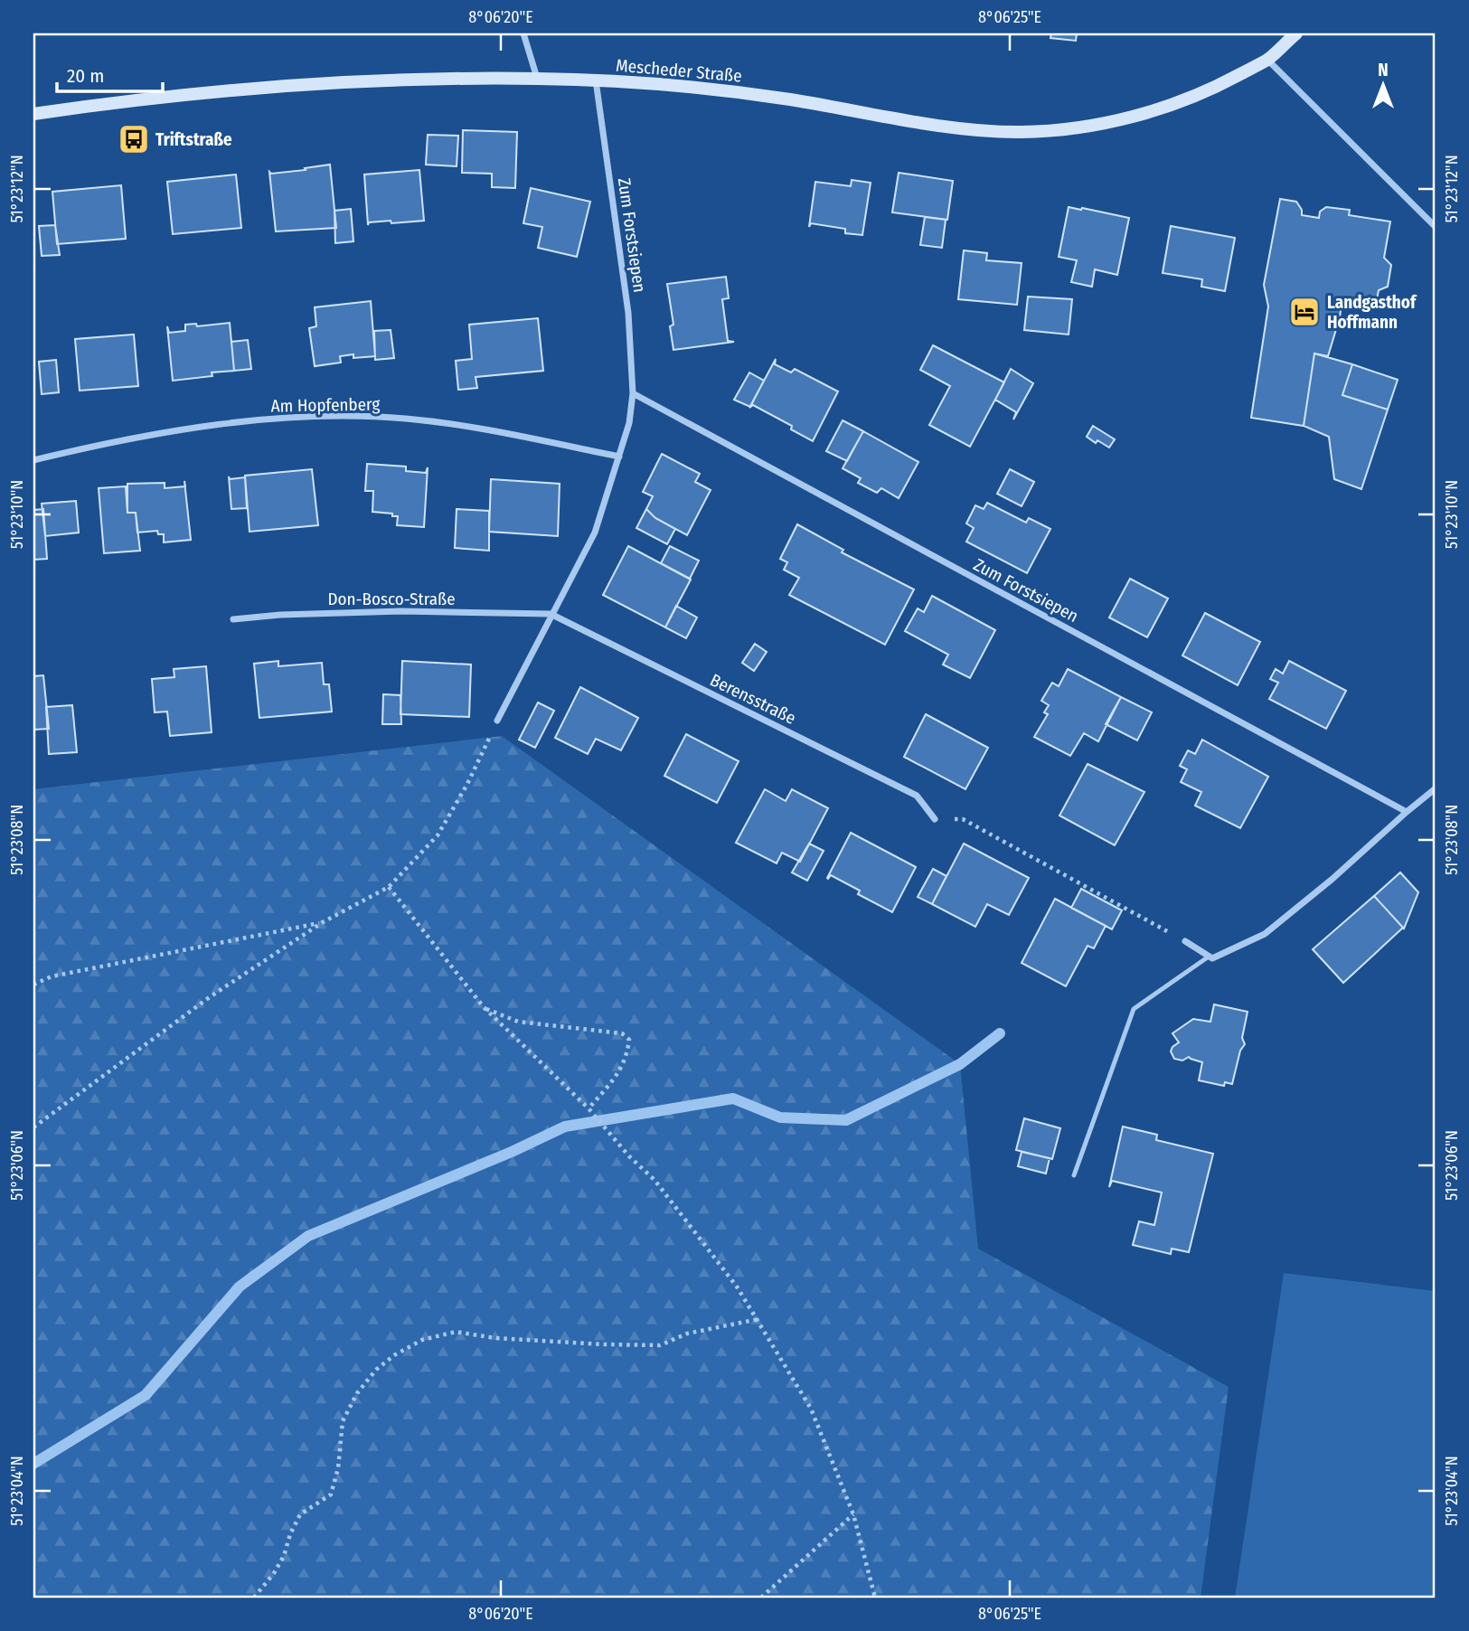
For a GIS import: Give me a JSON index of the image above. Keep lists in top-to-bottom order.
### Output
{
  "streets": {
    "street": [
      "Mescheder Straße",
      "Zum Forstsiepen",
      "Am Hopfenberg",
      "Don-Bosco-Straße",
      "Berensstraße"
    ]
  },
  "crossings": [
    ["Mescheder Straße", "Zum Forstsiepen"],
    ["Zum Forstsiepen", "Am Hopfenberg"],
    ["Zum Forstsiepen", "Don-Bosco-Straße"],
    ["Zum Forstsiepen", "Berensstraße"],
    ["Don-Bosco-Straße", "Berensstraße"]
  ],
  "places": {
    "bus stop": ["Triftstraße"],
    "hotel": ["Landgasthof Hoffmann"]
  },
  "scale_bar": "20 m",
  "north": "top",
  "coordinates": [
    "8°06'20\"E",
    "8°06'25\"E",
    "51°23'12\"N",
    "51°23'10\"N",
    "51°23'08\"N",
    "51°23'06\"N",
    "51°23'04\"N"
  ]
}
